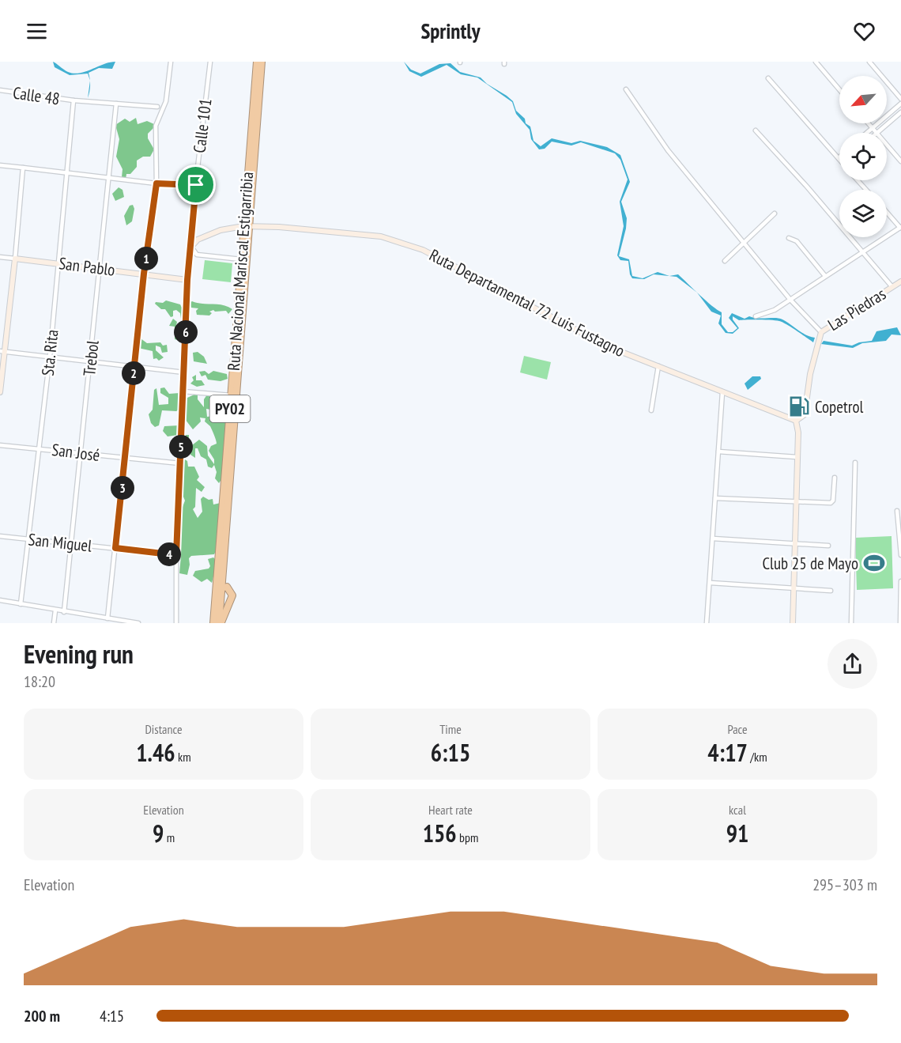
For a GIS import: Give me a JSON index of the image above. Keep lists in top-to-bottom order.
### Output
{
  "streets": {
    "highway": ["Ruta Nacional Mariscal Estigarribia", "PY02"],
    "main road": ["San Pablo", "Ruta Departamental 72 Luis Fustagno", "Las Piedras"],
    "street": [
      "Calle 48",
      "Calle 101",
      "Sta. Rita",
      "Trebol",
      "San José",
      "San Miguel"
    ]
  },
  "crossings": [
    ["Calle 48", "Sta. Rita"],
    ["Calle 48", "Trebol"],
    ["Calle 101", "Ruta Departamental 72 Luis Fustagno"],
    ["San Pablo", "Sta. Rita"],
    ["San Pablo", "Trebol"],
    ["Ruta Nacional Mariscal Estigarribia", "Ruta Departamental 72 Luis Fustagno"],
    ["Ruta Departamental 72 Luis Fustagno", "Las Piedras"],
    ["Sta. Rita", "San José"],
    ["Sta. Rita", "San Miguel"],
    ["Trebol", "San José"],
    ["Trebol", "San Miguel"]
  ],
  "places": {
    "fuel station": ["Copetrol"],
    "sports": ["Club 25 de Mayo"]
  },
  "north": "bottom left",
  "page": {
    "header": "Sprintly",
    "pins": [
      "1",
      "6",
      "2",
      "5",
      "3",
      "4"
    ],
    "heading": ["Evening run", "18:20"],
    "stats": [
      ["Distance", "1.46 km"],
      ["Time", "6:15"],
      ["Pace", "4:17 /km"],
      ["Elevation", "9 m"],
      ["Heart rate", "156 bpm"],
      ["kcal", "91"]
    ],
    "chart": ["Elevation", "295–303 m"],
    "list": [
      {
        "name": "200 m",
        "note": "4:15"
      }
    ]
  }
}
